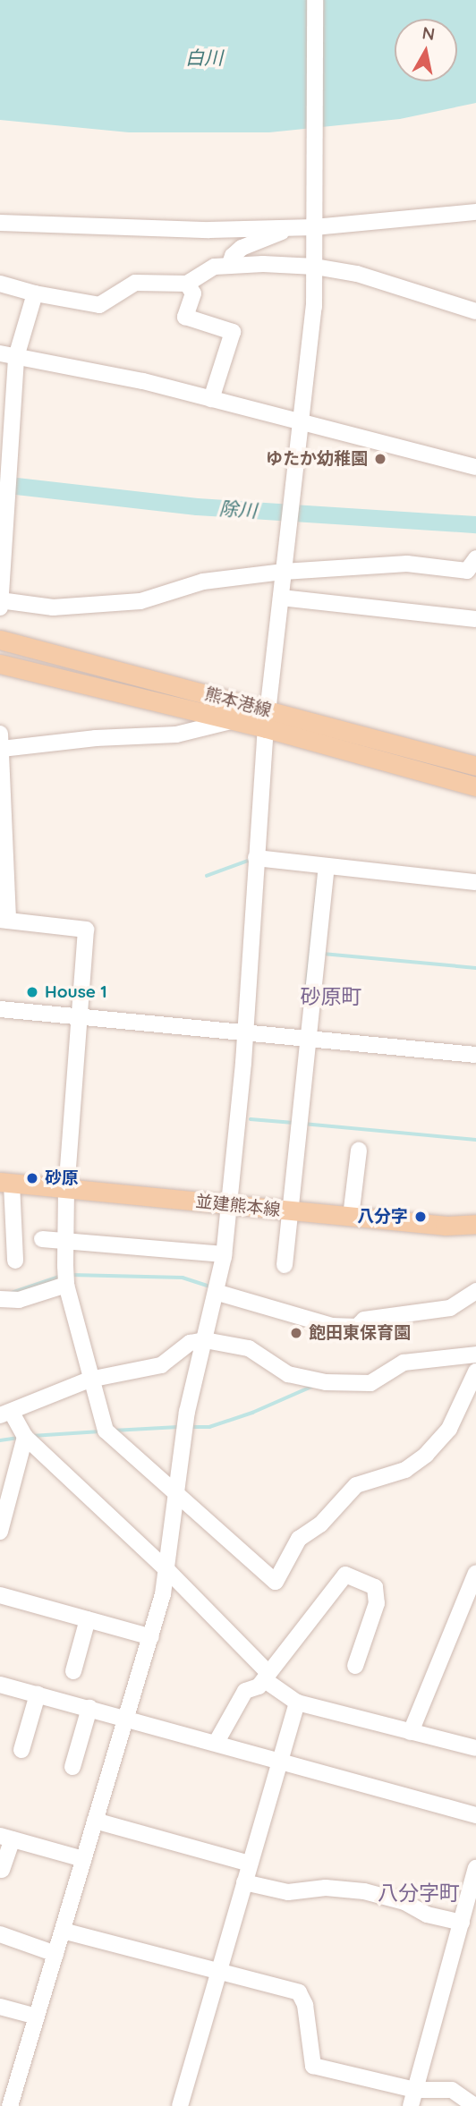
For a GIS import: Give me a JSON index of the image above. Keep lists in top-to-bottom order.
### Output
{
  "streets": {
    "main road": ["熊本港線", "並建熊本線"]
  },
  "districts": ["砂原町", "八分字町"],
  "water": ["白川", "除川"],
  "places": [
    "ゆたか幼稚園",
    "House 1",
    "砂原",
    "八分字",
    "飽田東保育園"
  ],
  "north": "top"
}
